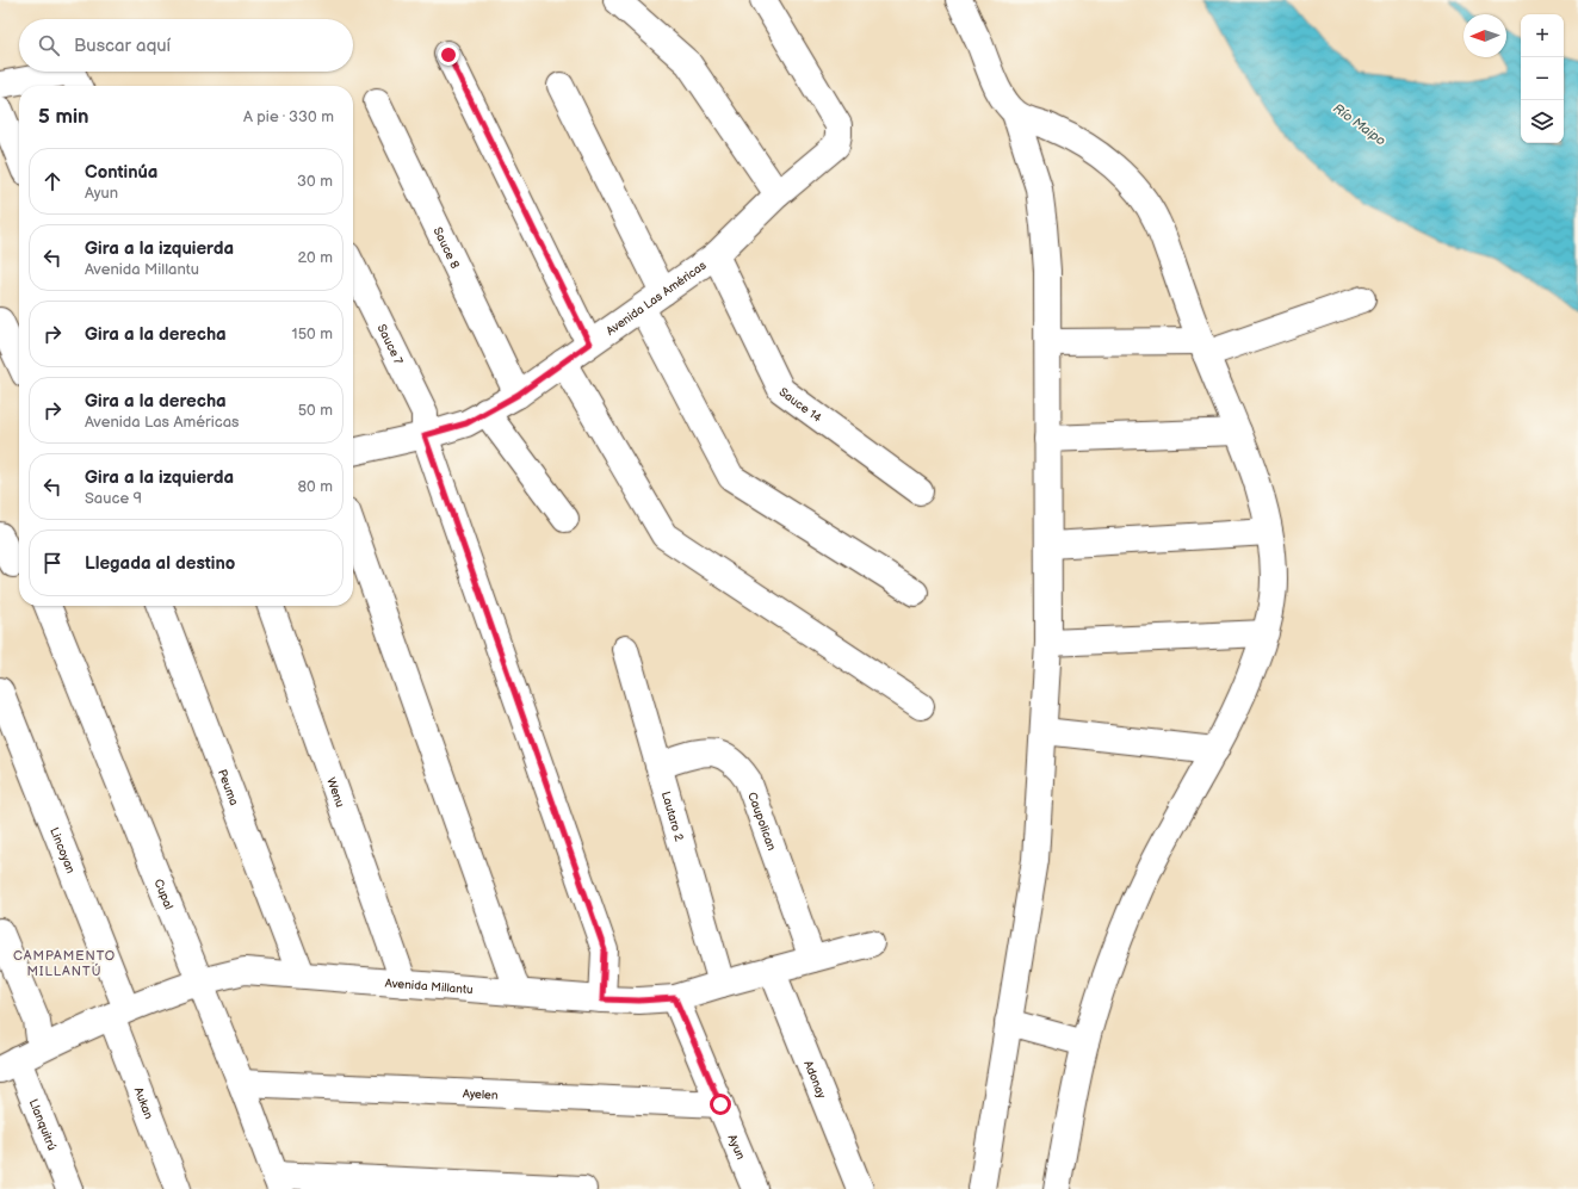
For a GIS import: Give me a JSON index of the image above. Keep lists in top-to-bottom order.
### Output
{
  "streets": {
    "street": [
      "Sauce 8",
      "Avenida Las Américas",
      "Sauce 7",
      "Sauce 14",
      "Peuma",
      "Wenu",
      "Lautaro 2",
      "Caupolican",
      "Lincoyan",
      "Cupal",
      "Avenida Millantu",
      "Adonay",
      "Ayelen",
      "Aukan",
      "Llanquitrú",
      "Ayun"
    ]
  },
  "crossings": [
    ["Sauce 8", "Avenida Las Américas"],
    ["Avenida Las Américas", "Sauce 7"],
    ["Avenida Las Américas", "Sauce 14"],
    ["Sauce 7", "Avenida Millantu"],
    ["Peuma", "Avenida Millantu"],
    ["Wenu", "Avenida Millantu"],
    ["Lautaro 2", "Caupolican"],
    ["Lautaro 2", "Avenida Millantu"],
    ["Caupolican", "Avenida Millantu"],
    ["Lincoyan", "Avenida Millantu"],
    ["Lincoyan", "Aukan"],
    ["Cupal", "Avenida Millantu"],
    ["Cupal", "Ayelen"],
    ["Avenida Millantu", "Adonay"],
    ["Avenida Millantu", "Aukan"],
    ["Avenida Millantu", "Llanquitrú"],
    ["Avenida Millantu", "Ayun"],
    ["Ayelen", "Ayun"]
  ],
  "districts": ["CAMPAMENTO MILLANTÚ"],
  "water": ["Río Maipo"],
  "north": "left",
  "page": {
    "map_buttons": ["+", "−"],
    "search": "Buscar aquí",
    "heading": ["5 min", "A pie · 330 m"],
    "list": [
      ["Continúa", "Ayun", "30 m"],
      ["Gira a la izquierda", "Avenida Millantu", "20 m"],
      ["Gira a la derecha", "150 m"],
      ["Gira a la derecha", "Avenida Las Américas", "50 m"],
      ["Gira a la izquierda", "Sauce 9", "80 m"],
      "Llegada al destino"
    ]
  }
}
